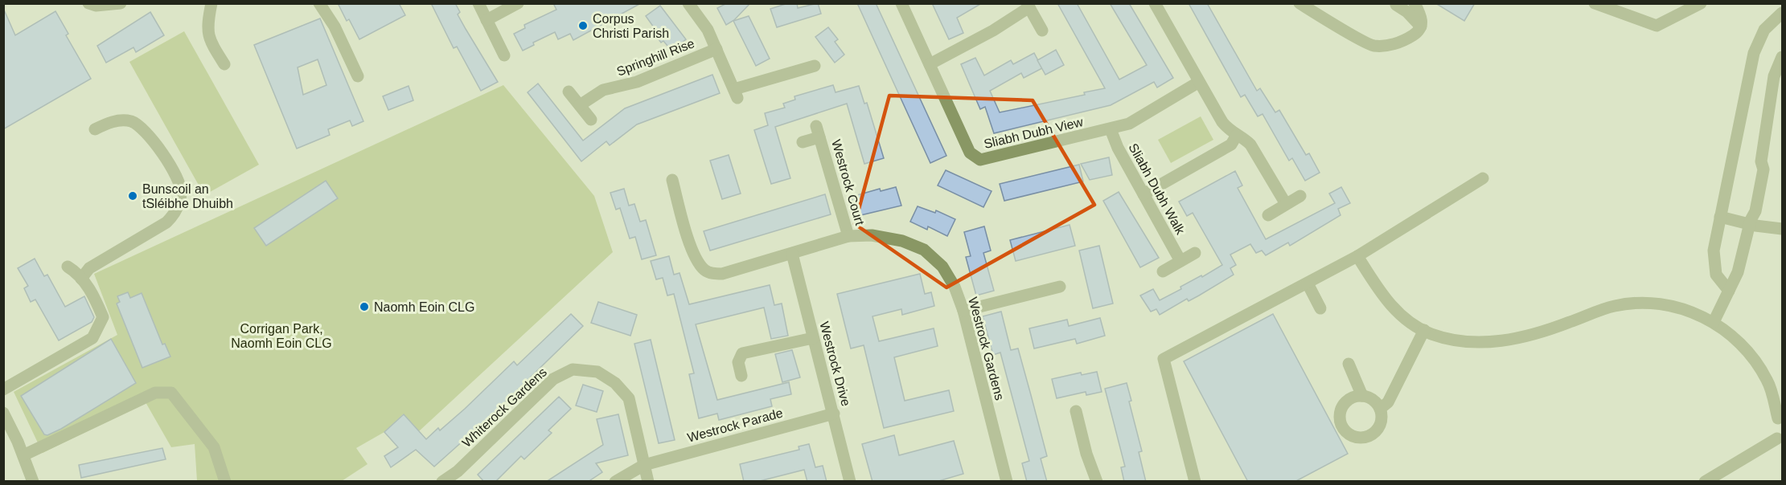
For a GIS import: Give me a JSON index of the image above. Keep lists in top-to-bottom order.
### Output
{
  "streets": {
    "street": [
      "Springhill Rise",
      "Sliabh Dubh View",
      "Westrock Court",
      "Sliabh Dubh Walk",
      "Westrock Gardens",
      "Westrock Drive",
      "Whiterock Gardens",
      "Westrock Parade"
    ]
  },
  "crossings": [
    ["Sliabh Dubh View", "Sliabh Dubh Walk"],
    ["Westrock Court", "Westrock Gardens"],
    ["Westrock Gardens", "Westrock Drive"],
    ["Westrock Drive", "Westrock Parade"],
    ["Whiterock Gardens", "Westrock Parade"]
  ],
  "parks": ["Corrigan Park, Naomh Eoin CLG"],
  "places": ["Corpus Christi Parish", "Bunscoil an tSléibhe Dhuibh", "Naomh Eoin CLG"]
}
